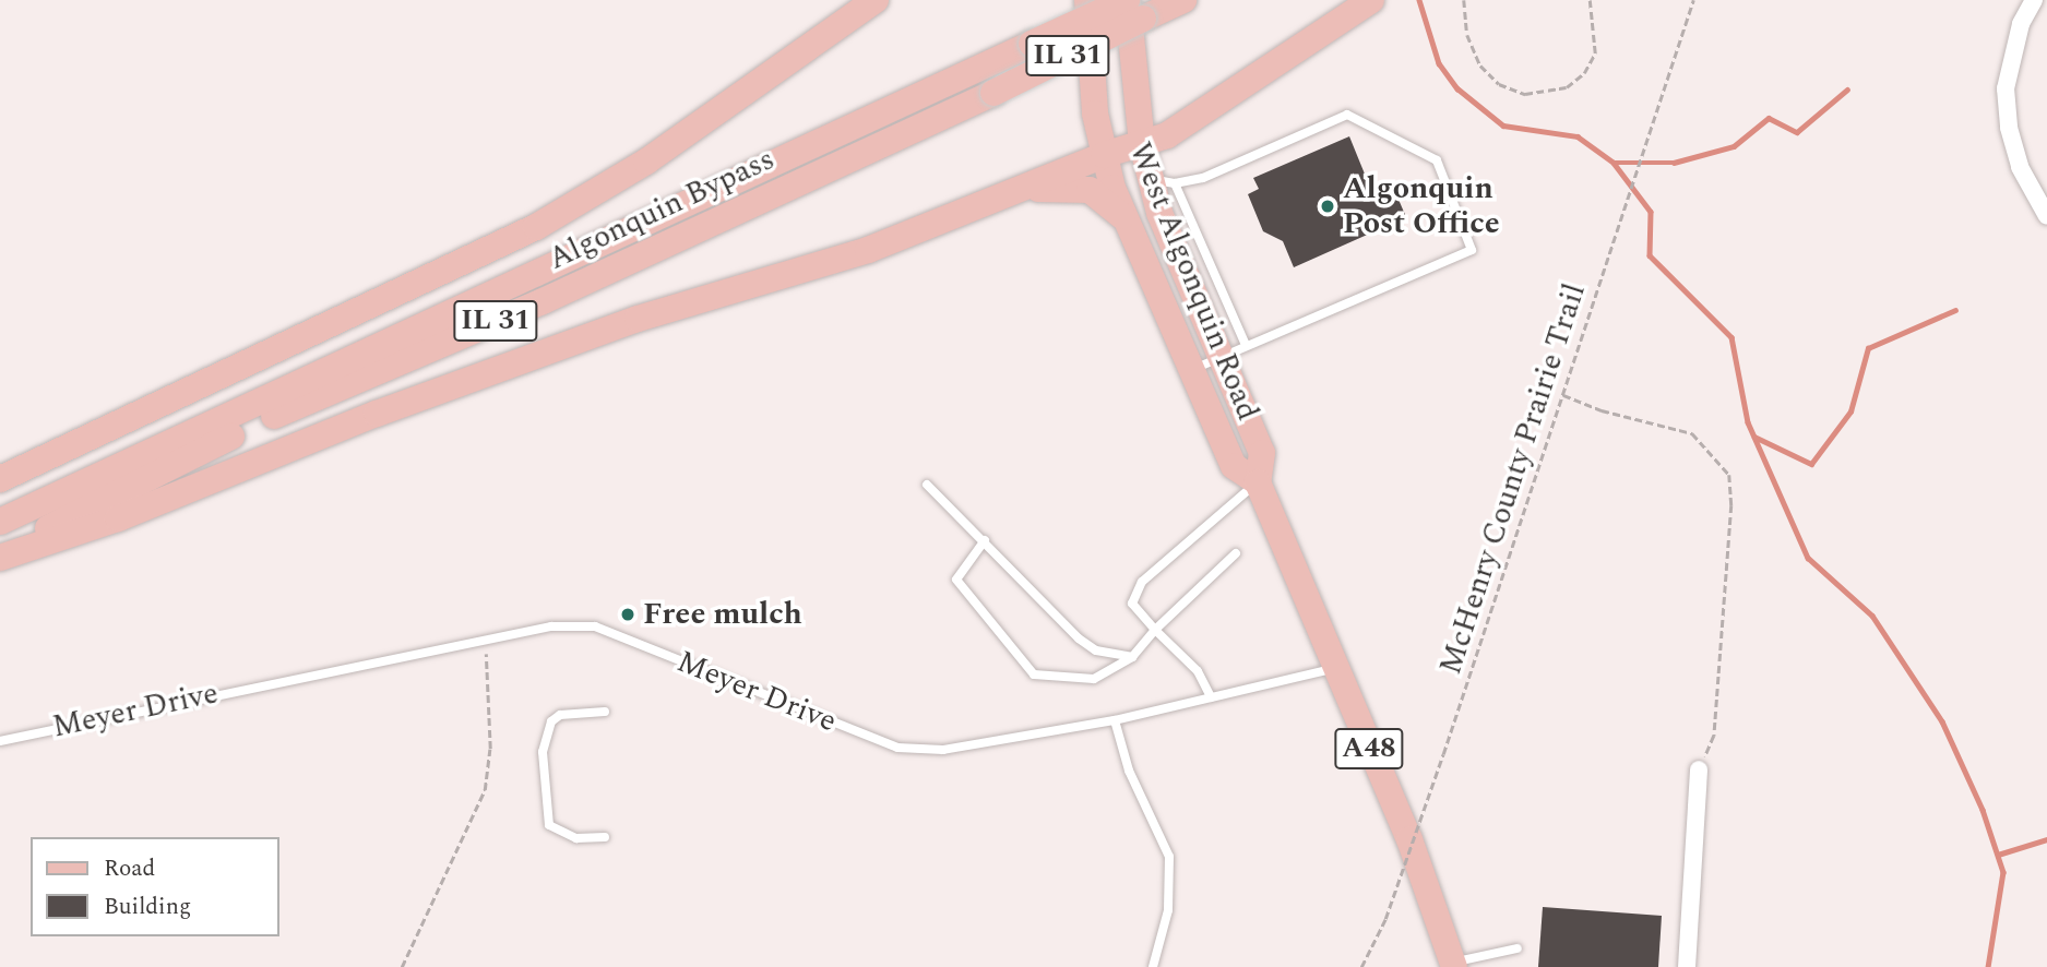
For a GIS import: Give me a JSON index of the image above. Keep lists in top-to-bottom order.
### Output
{
  "streets": {
    "main road": [
      "IL 31",
      "Algonquin Bypass",
      "West Algonquin Road",
      "A48"
    ],
    "lane": ["Meyer Drive"],
    "path": ["McHenry County Prairie Trail"]
  },
  "crossings": [
    ["Algonquin Bypass", "West Algonquin Road"],
    ["West Algonquin Road", "Meyer Drive"]
  ],
  "places": ["Algonquin Post Office", "Free mulch"],
  "legend": ["Road", "Building"]
}
